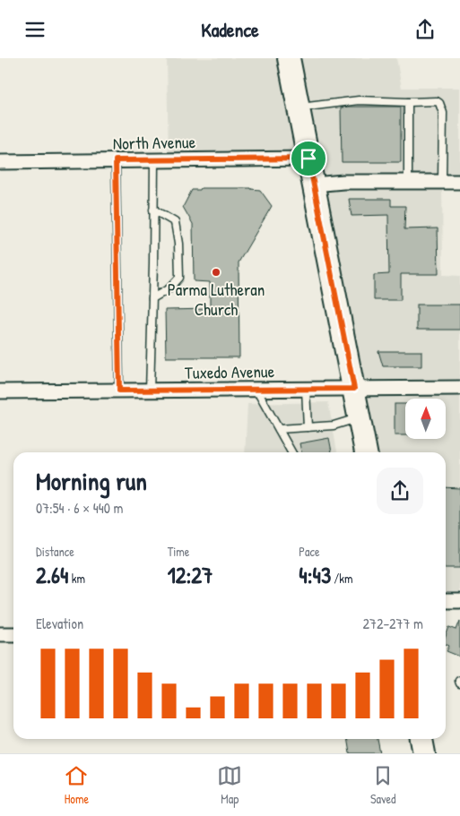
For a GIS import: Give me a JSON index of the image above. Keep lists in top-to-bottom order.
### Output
{
  "streets": {
    "street": ["North Avenue", "Tuxedo Avenue"]
  },
  "places": ["Parma Lutheran Church"],
  "north": "top",
  "page": {
    "header": "Kadence",
    "heading": ["Morning run", "07:54 · 6 × 440 m"],
    "stats": [
      ["Distance", "2.64 km"],
      ["Time", "12:27"],
      ["Pace", "4:43 /km"]
    ],
    "chart": ["Elevation", "272–277 m"],
    "tabs": ["Home", "Map", "Saved"]
  }
}
